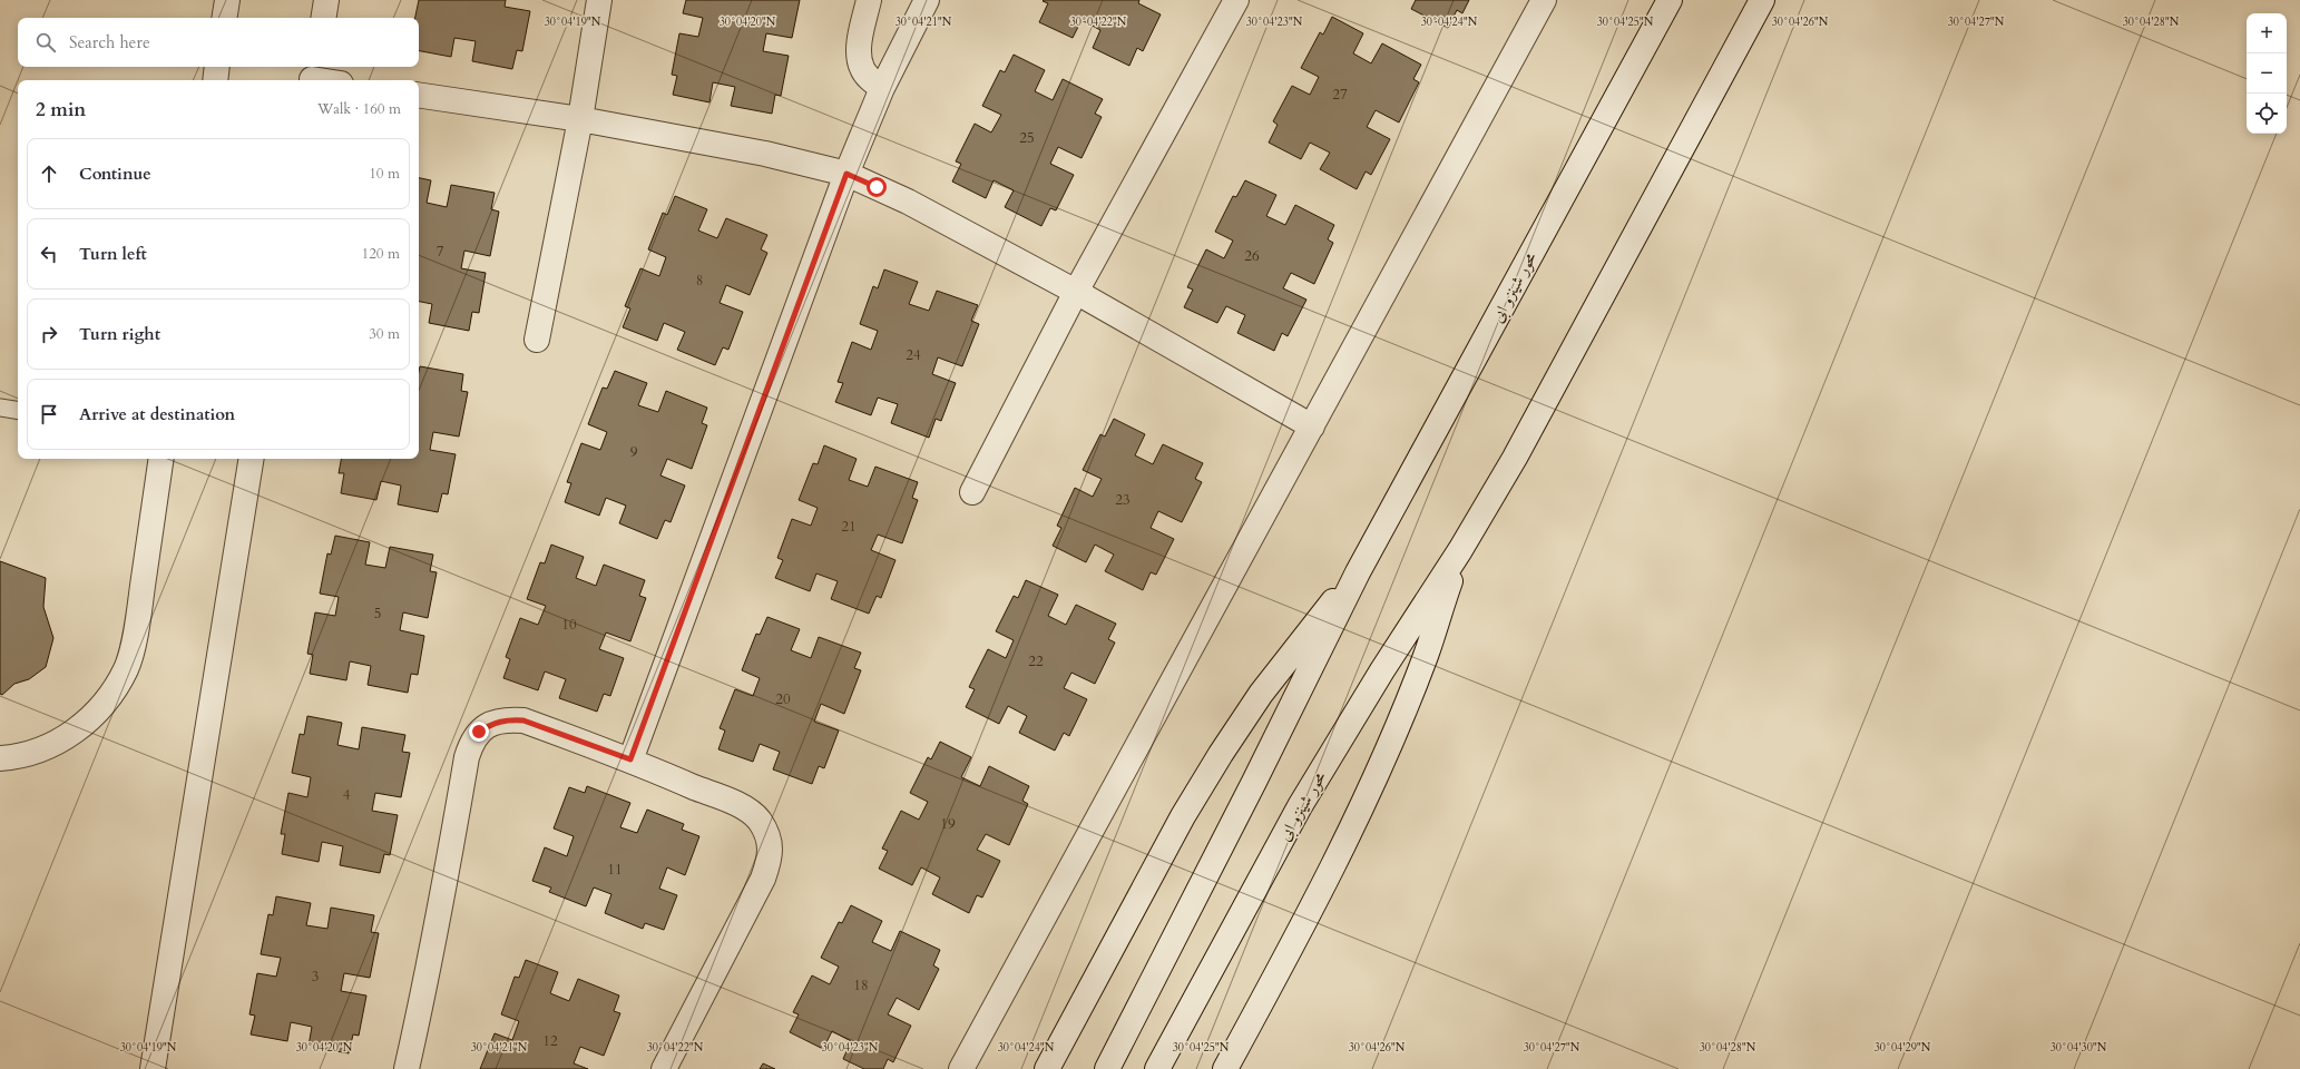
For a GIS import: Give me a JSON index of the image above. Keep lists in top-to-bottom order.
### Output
{
  "streets": {
    "street": ["محور شينزو ابى"]
  },
  "house_numbers": [
    "27",
    "25",
    "7",
    "26",
    "8",
    "24",
    "9",
    "23",
    "21",
    "5",
    "10",
    "22",
    "20",
    "4",
    "19",
    "11",
    "3",
    "18",
    "12"
  ],
  "page": {
    "map_buttons": ["+", "−"],
    "search": "Search here",
    "heading": ["2 min", "Walk · 160 m"],
    "list": [
      ["Continue", "10 m"],
      ["Turn left", "120 m"],
      ["Turn right", "30 m"],
      "Arrive at destination"
    ]
  },
  "coordinates": [
    "30°04'22\"N",
    "30°04'28\"N",
    "30°04'19\"N",
    "30°04'20\"N",
    "30°04'21\"N",
    "30°04'23\"N",
    "30°04'24\"N",
    "30°04'25\"N",
    "30°04'26\"N",
    "30°04'27\"N",
    "30°04'29\"N",
    "30°04'30\"N"
  ]
}
